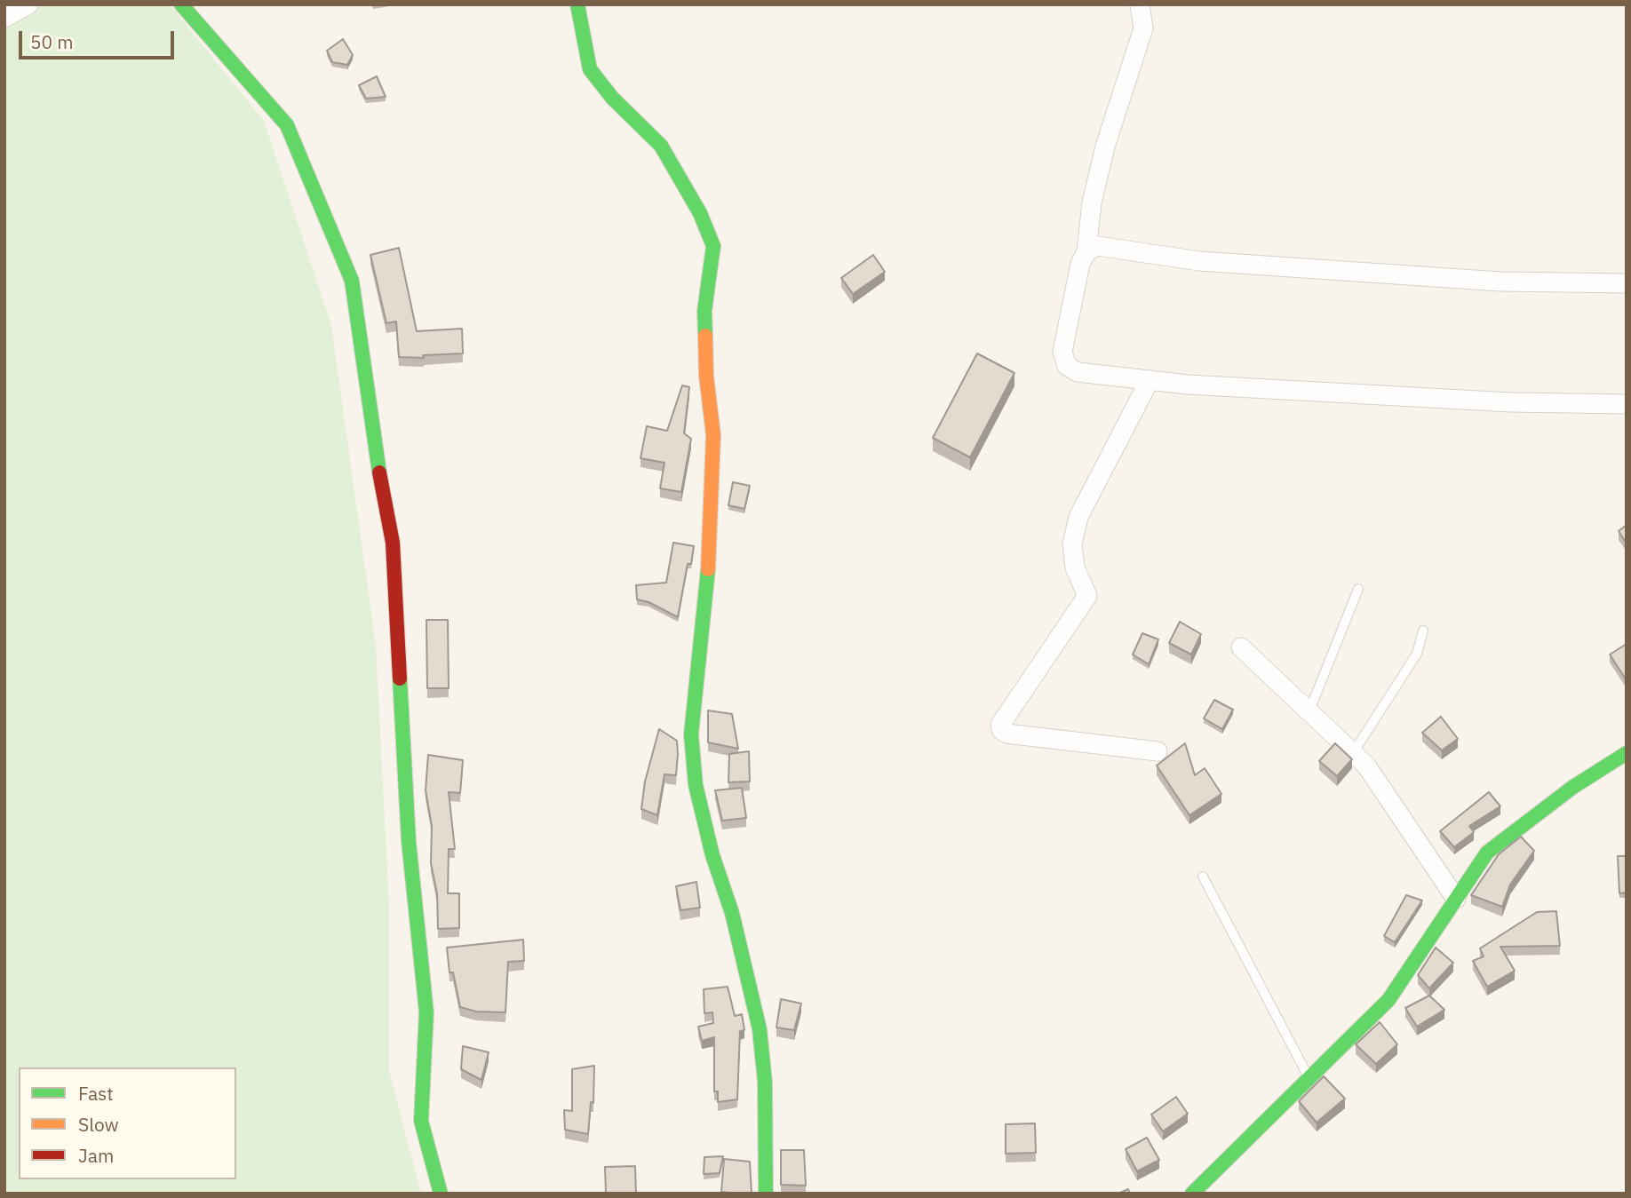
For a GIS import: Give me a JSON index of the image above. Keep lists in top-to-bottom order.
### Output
{
  "legend": ["Fast", "Slow", "Jam"],
  "scale_bar": "50 m"
}
